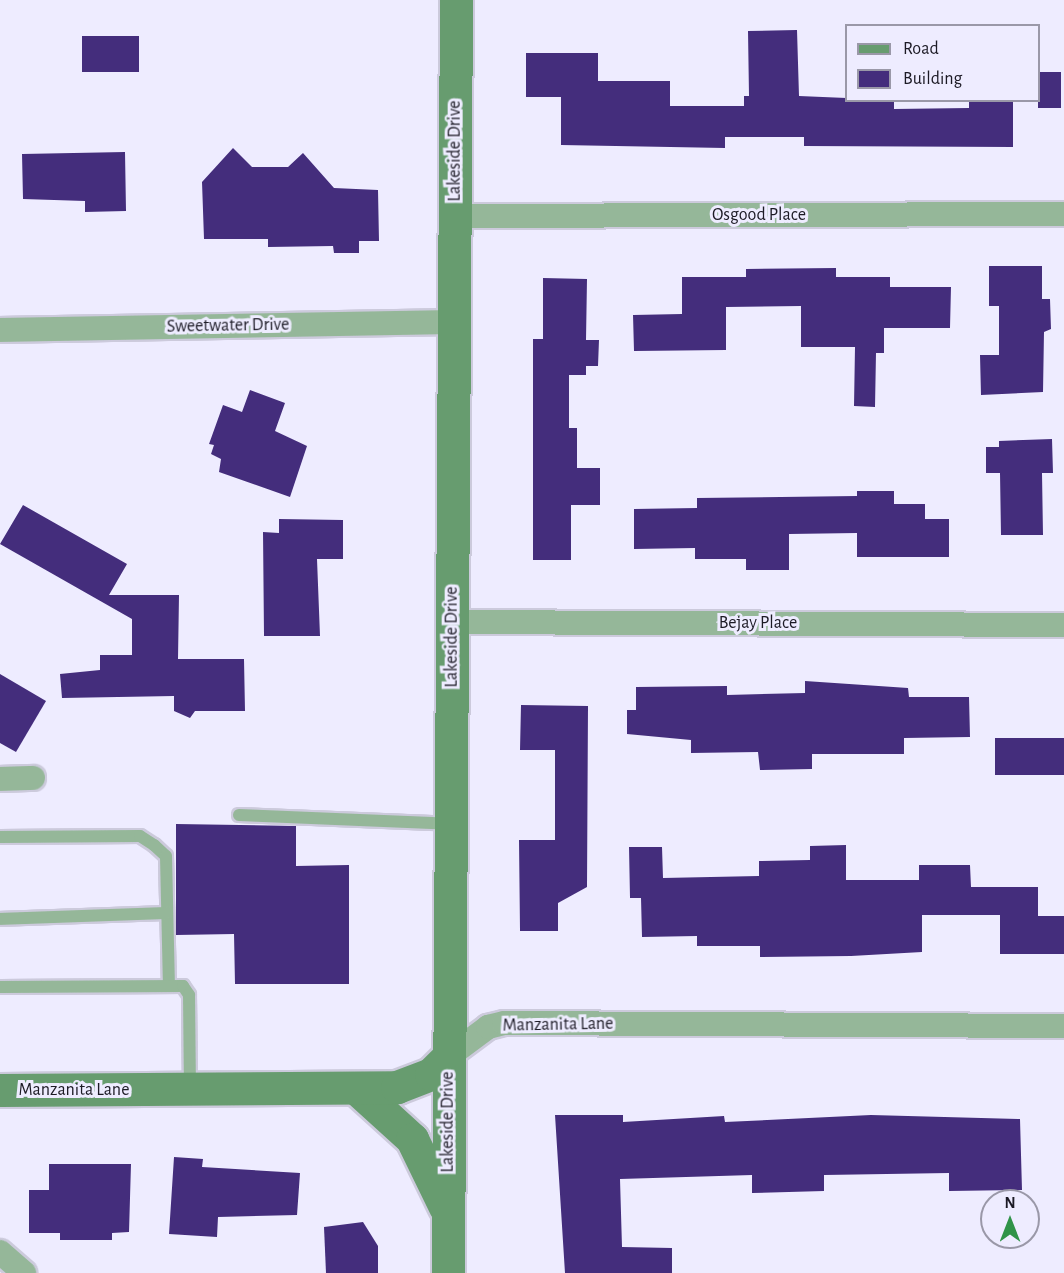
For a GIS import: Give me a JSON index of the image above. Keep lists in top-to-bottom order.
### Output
{
  "streets": {
    "main road": ["Lakeside Drive", "Manzanita Lane"],
    "street": ["Osgood Place", "Sweetwater Drive", "Bejay Place"]
  },
  "crossings": [
    ["Lakeside Drive", "Osgood Place"],
    ["Lakeside Drive", "Sweetwater Drive"],
    ["Lakeside Drive", "Bejay Place"],
    ["Lakeside Drive", "Manzanita Lane"]
  ],
  "legend": ["Road", "Building"],
  "north": "top"
}
